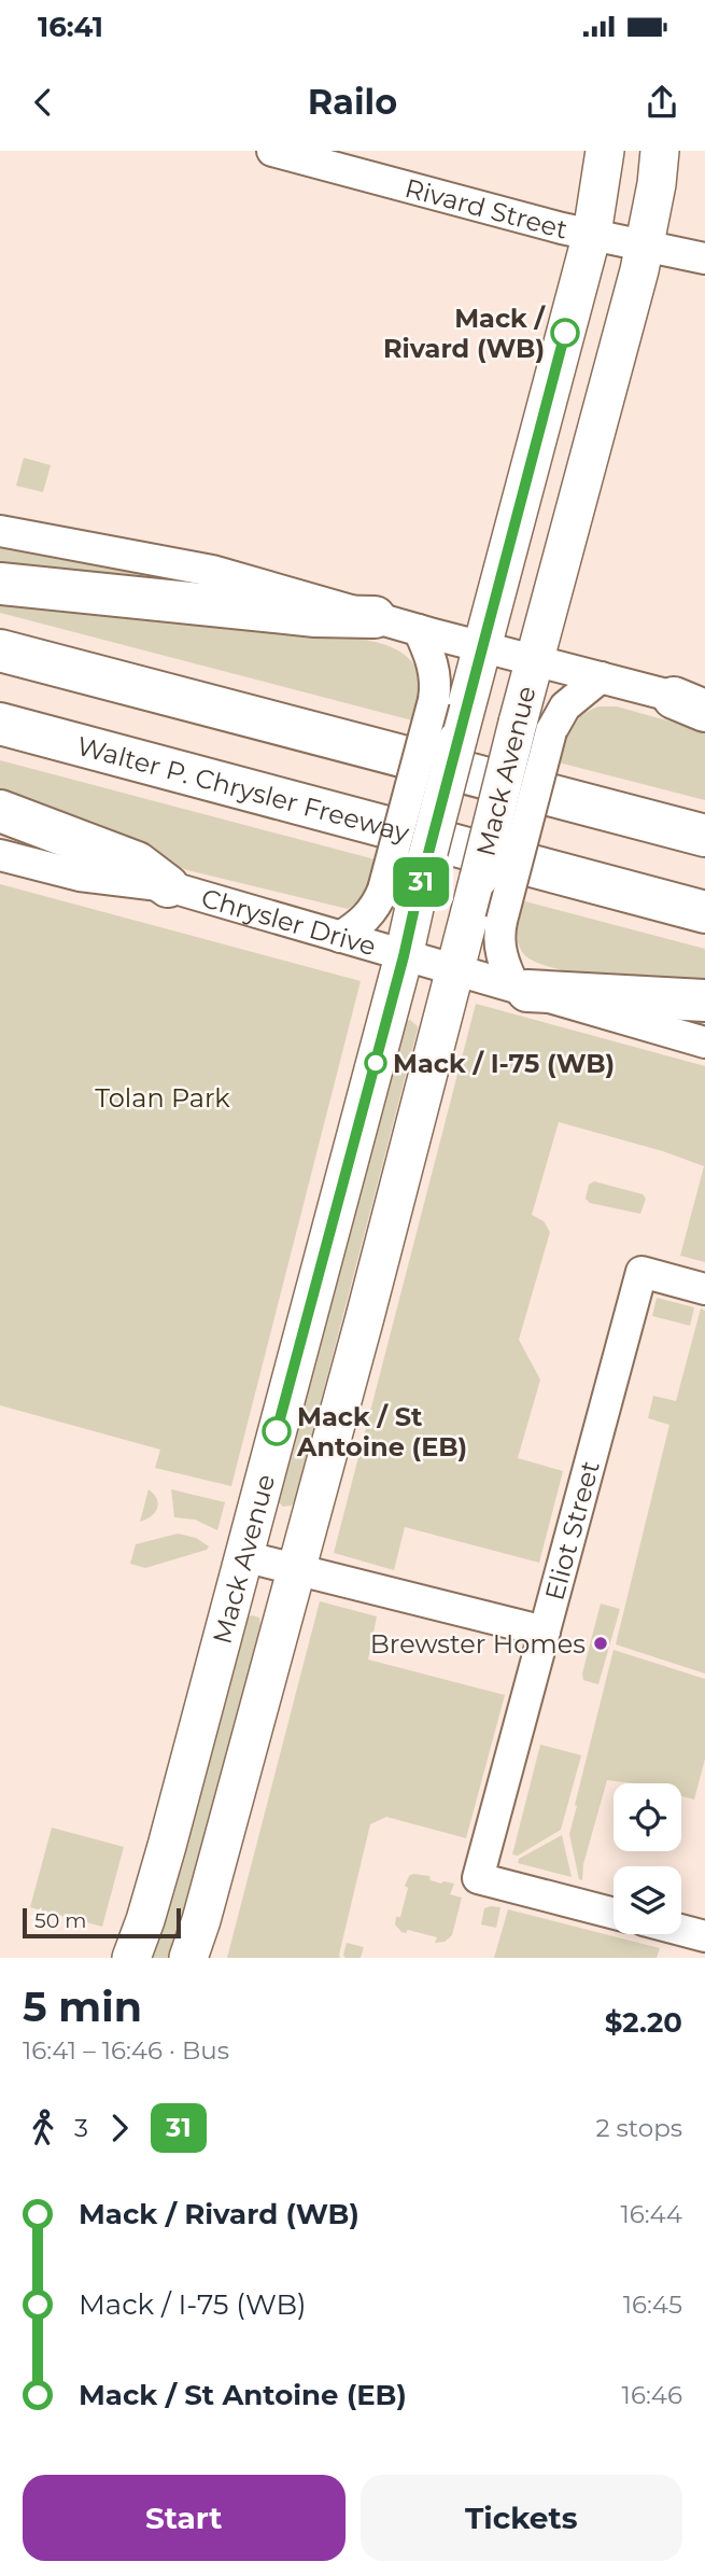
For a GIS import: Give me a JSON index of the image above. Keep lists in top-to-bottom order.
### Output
{
  "streets": {
    "highway": ["Walter P. Chrysler Freeway"],
    "main road": ["Mack Avenue"],
    "street": ["Rivard Street", "Chrysler Drive", "Eliot Street"]
  },
  "crossings": [
    ["Rivard Street", "Mack Avenue"],
    ["Mack Avenue", "Chrysler Drive"]
  ],
  "parks": ["Tolan Park"],
  "places": [
    "Mack / Rivard (WB)",
    "Mack / I-75 (WB)",
    "Mack / St Antoine (EB)",
    "Brewster Homes"
  ],
  "lines": ["bus line 31"],
  "scale_bar": "50 m",
  "page": {
    "status": "16:41",
    "header": "Railo",
    "on_map": "31",
    "scale": "50 m",
    "heading": ["5 min", "16:41 – 16:46 · Bus", "$2.20"],
    "legs": ["3", "31", "2 stops"],
    "list": [
      {
        "name": "Mack / Rivard (WB)",
        "value": "16:44"
      },
      {
        "name": "Mack / I-75 (WB)",
        "value": "16:45"
      },
      {
        "name": "Mack / St Antoine (EB)",
        "value": "16:46"
      }
    ],
    "buttons": ["Start", "Tickets"]
  }
}
